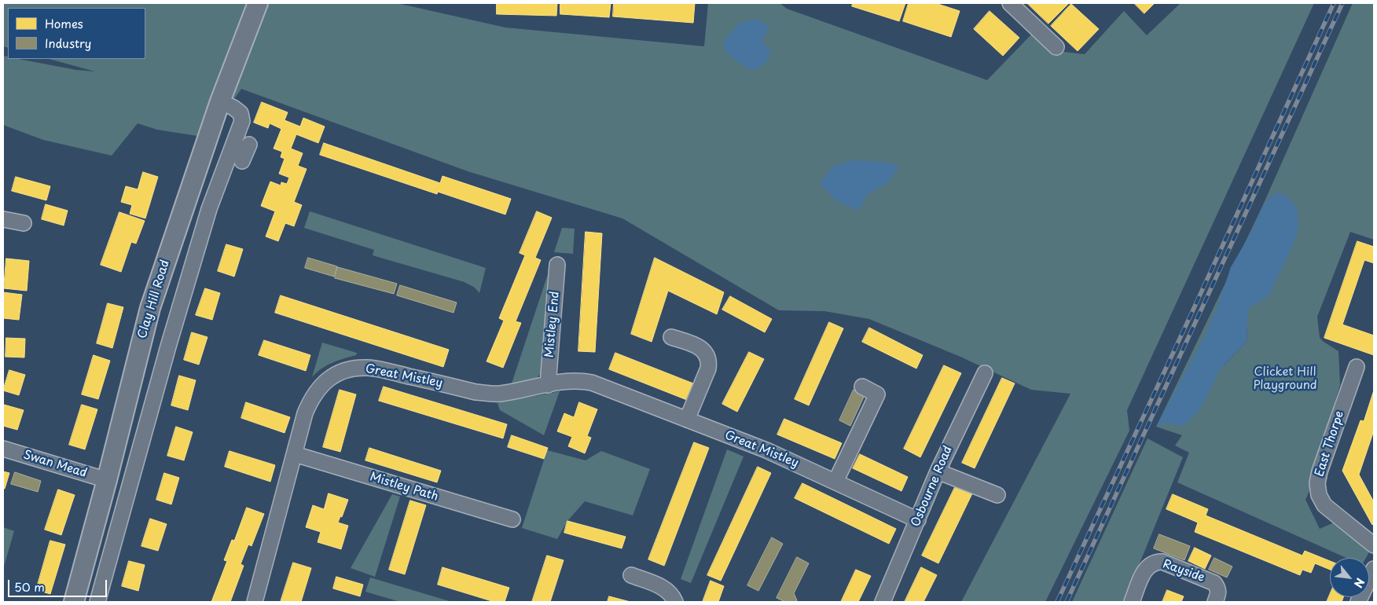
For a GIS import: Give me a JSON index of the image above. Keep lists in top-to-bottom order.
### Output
{
  "streets": {
    "street": [
      "Clay Hill Road",
      "Mistley End",
      "Great Mistley",
      "East Thorpe",
      "Swan Mead",
      "Osbourne Road",
      "Mistley Path",
      "Rayside"
    ]
  },
  "crossings": [
    ["Clay Hill Road", "Swan Mead"],
    ["Mistley End", "Great Mistley"],
    ["Great Mistley", "Osbourne Road"],
    ["Great Mistley", "Mistley Path"]
  ],
  "parks": ["Clicket Hill Playground"],
  "legend": ["Homes", "Industry"],
  "scale_bar": "50 m",
  "north": "bottom right"
}
